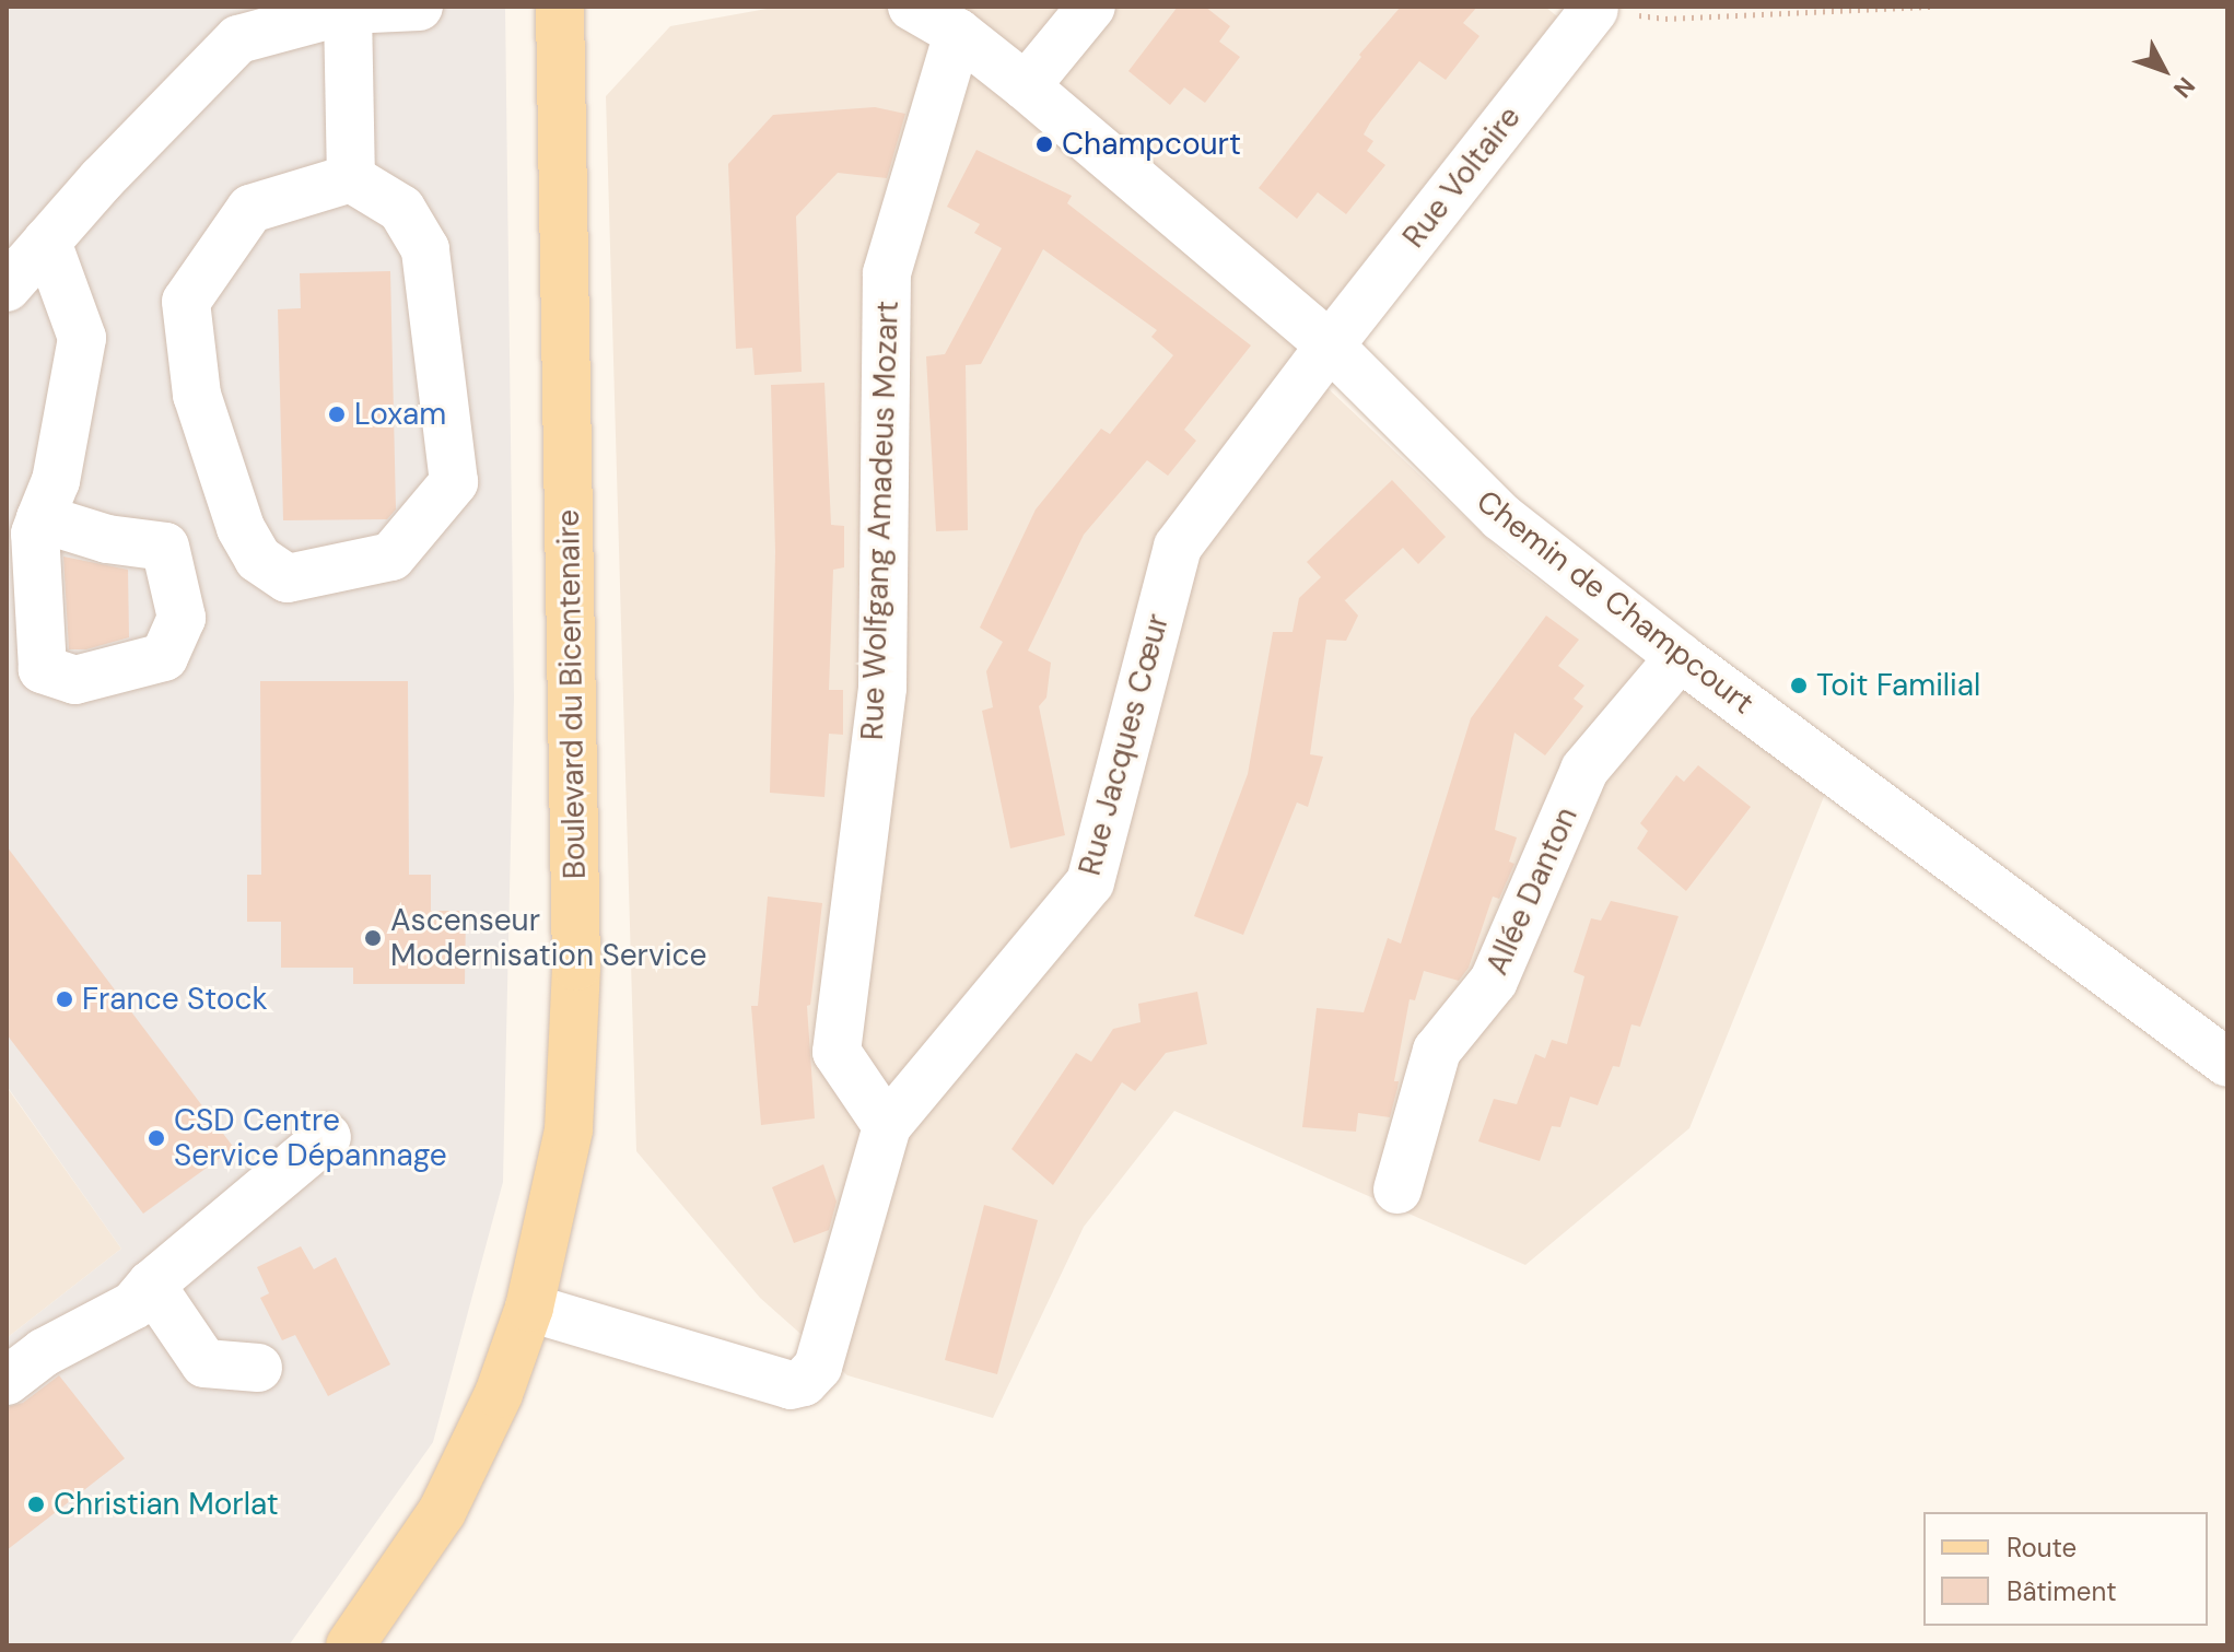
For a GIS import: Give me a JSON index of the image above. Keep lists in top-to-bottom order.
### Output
{
  "streets": {
    "main road": ["Boulevard du Bicentenaire"],
    "street": [
      "Rue Voltaire",
      "Rue Wolfgang Amadeus Mozart",
      "Chemin de Champcourt",
      "Rue Jacques Cœur",
      "Allée Danton"
    ]
  },
  "crossings": [
    ["Rue Voltaire", "Chemin de Champcourt"],
    ["Rue Voltaire", "Rue Jacques Cœur"],
    ["Rue Wolfgang Amadeus Mozart", "Chemin de Champcourt"],
    ["Rue Wolfgang Amadeus Mozart", "Rue Jacques Cœur"],
    ["Chemin de Champcourt", "Rue Jacques Cœur"],
    ["Chemin de Champcourt", "Allée Danton"]
  ],
  "places": [
    "Champcourt",
    "Loxam",
    "Toit Familial",
    "Ascenseur Modernisation Service",
    "France Stock",
    "CSD Centre Service Dépannage",
    "Christian Morlat"
  ],
  "legend": ["Route", "Bâtiment"],
  "north": "bottom right"
}
